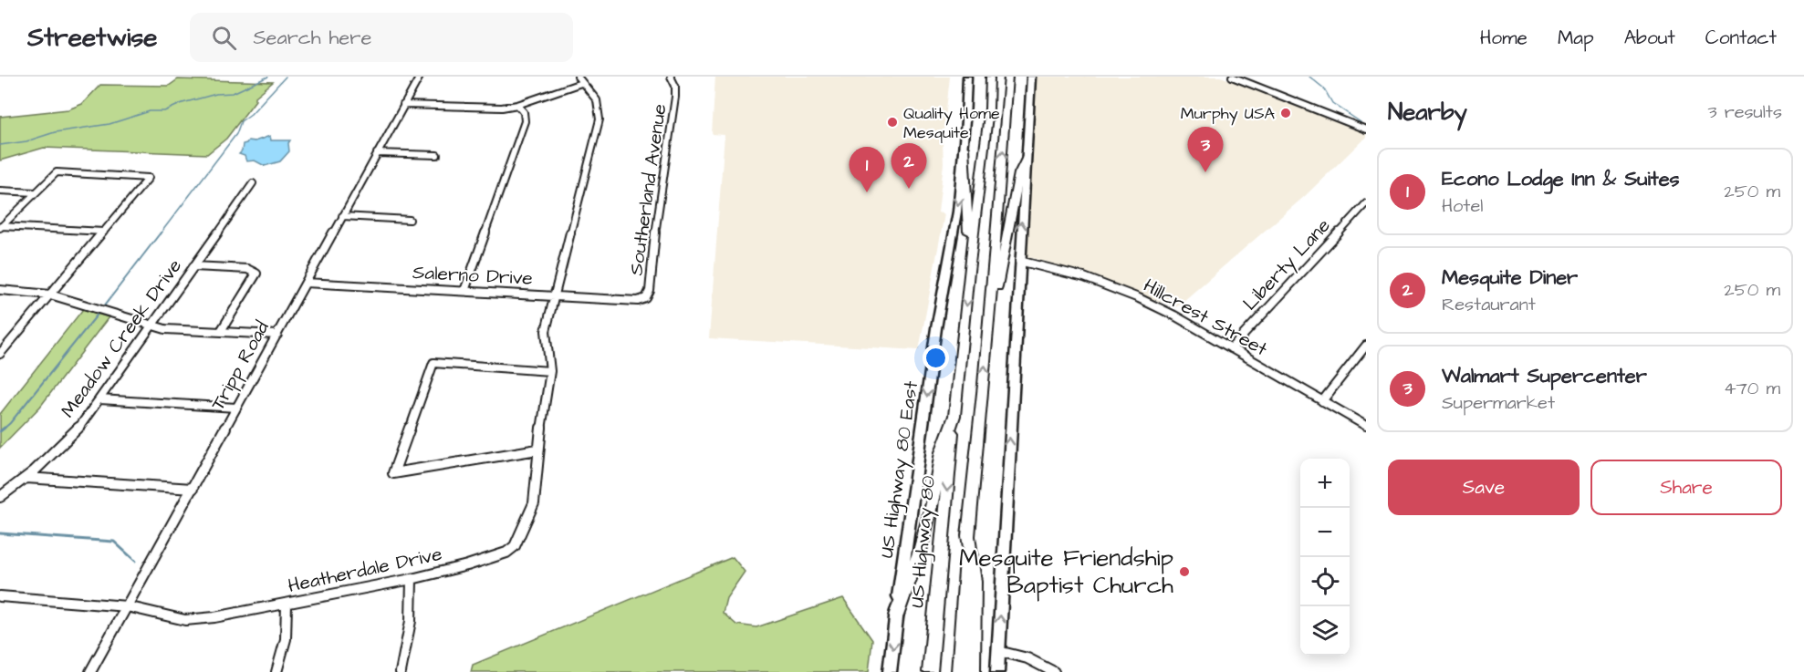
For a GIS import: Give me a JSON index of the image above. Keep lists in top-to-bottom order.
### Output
{
  "streets": {
    "highway": ["US Highway 80"],
    "main road": ["US Highway 80 East"],
    "street": [
      "Southerland Avenue",
      "Liberty Lane",
      "Salerno Drive",
      "Hillcrest Street",
      "Meadow Creek Drive",
      "Tripp Road",
      "Heatherdale Drive"
    ]
  },
  "crossings": [
    ["Southerland Avenue", "Salerno Drive"],
    ["Liberty Lane", "Hillcrest Street"],
    ["Salerno Drive", "Tripp Road"],
    ["Salerno Drive", "Heatherdale Drive"],
    ["Tripp Road", "Heatherdale Drive"]
  ],
  "places": ["Murphy USA", "Quality Home Mesquite", "Mesquite Friendship Baptist Church"],
  "page": {
    "header": "Streetwise",
    "search": "Search here",
    "nav": [
      "Home",
      "Map",
      "About",
      "Contact"
    ],
    "heading": ["Nearby", "3 results"],
    "pins": ["3", "2", "1"],
    "list": [
      {
        "mark": "1",
        "name": "Econo Lodge Inn & Suites",
        "note": "Hotel",
        "value": "250 m"
      },
      {
        "mark": "2",
        "name": "Mesquite Diner",
        "note": "Restaurant",
        "value": "250 m"
      },
      {
        "mark": "3",
        "name": "Walmart Supercenter",
        "note": "Supermarket",
        "value": "470 m"
      }
    ],
    "buttons": ["Save", "Share"],
    "map_buttons": ["+", "−"]
  }
}
